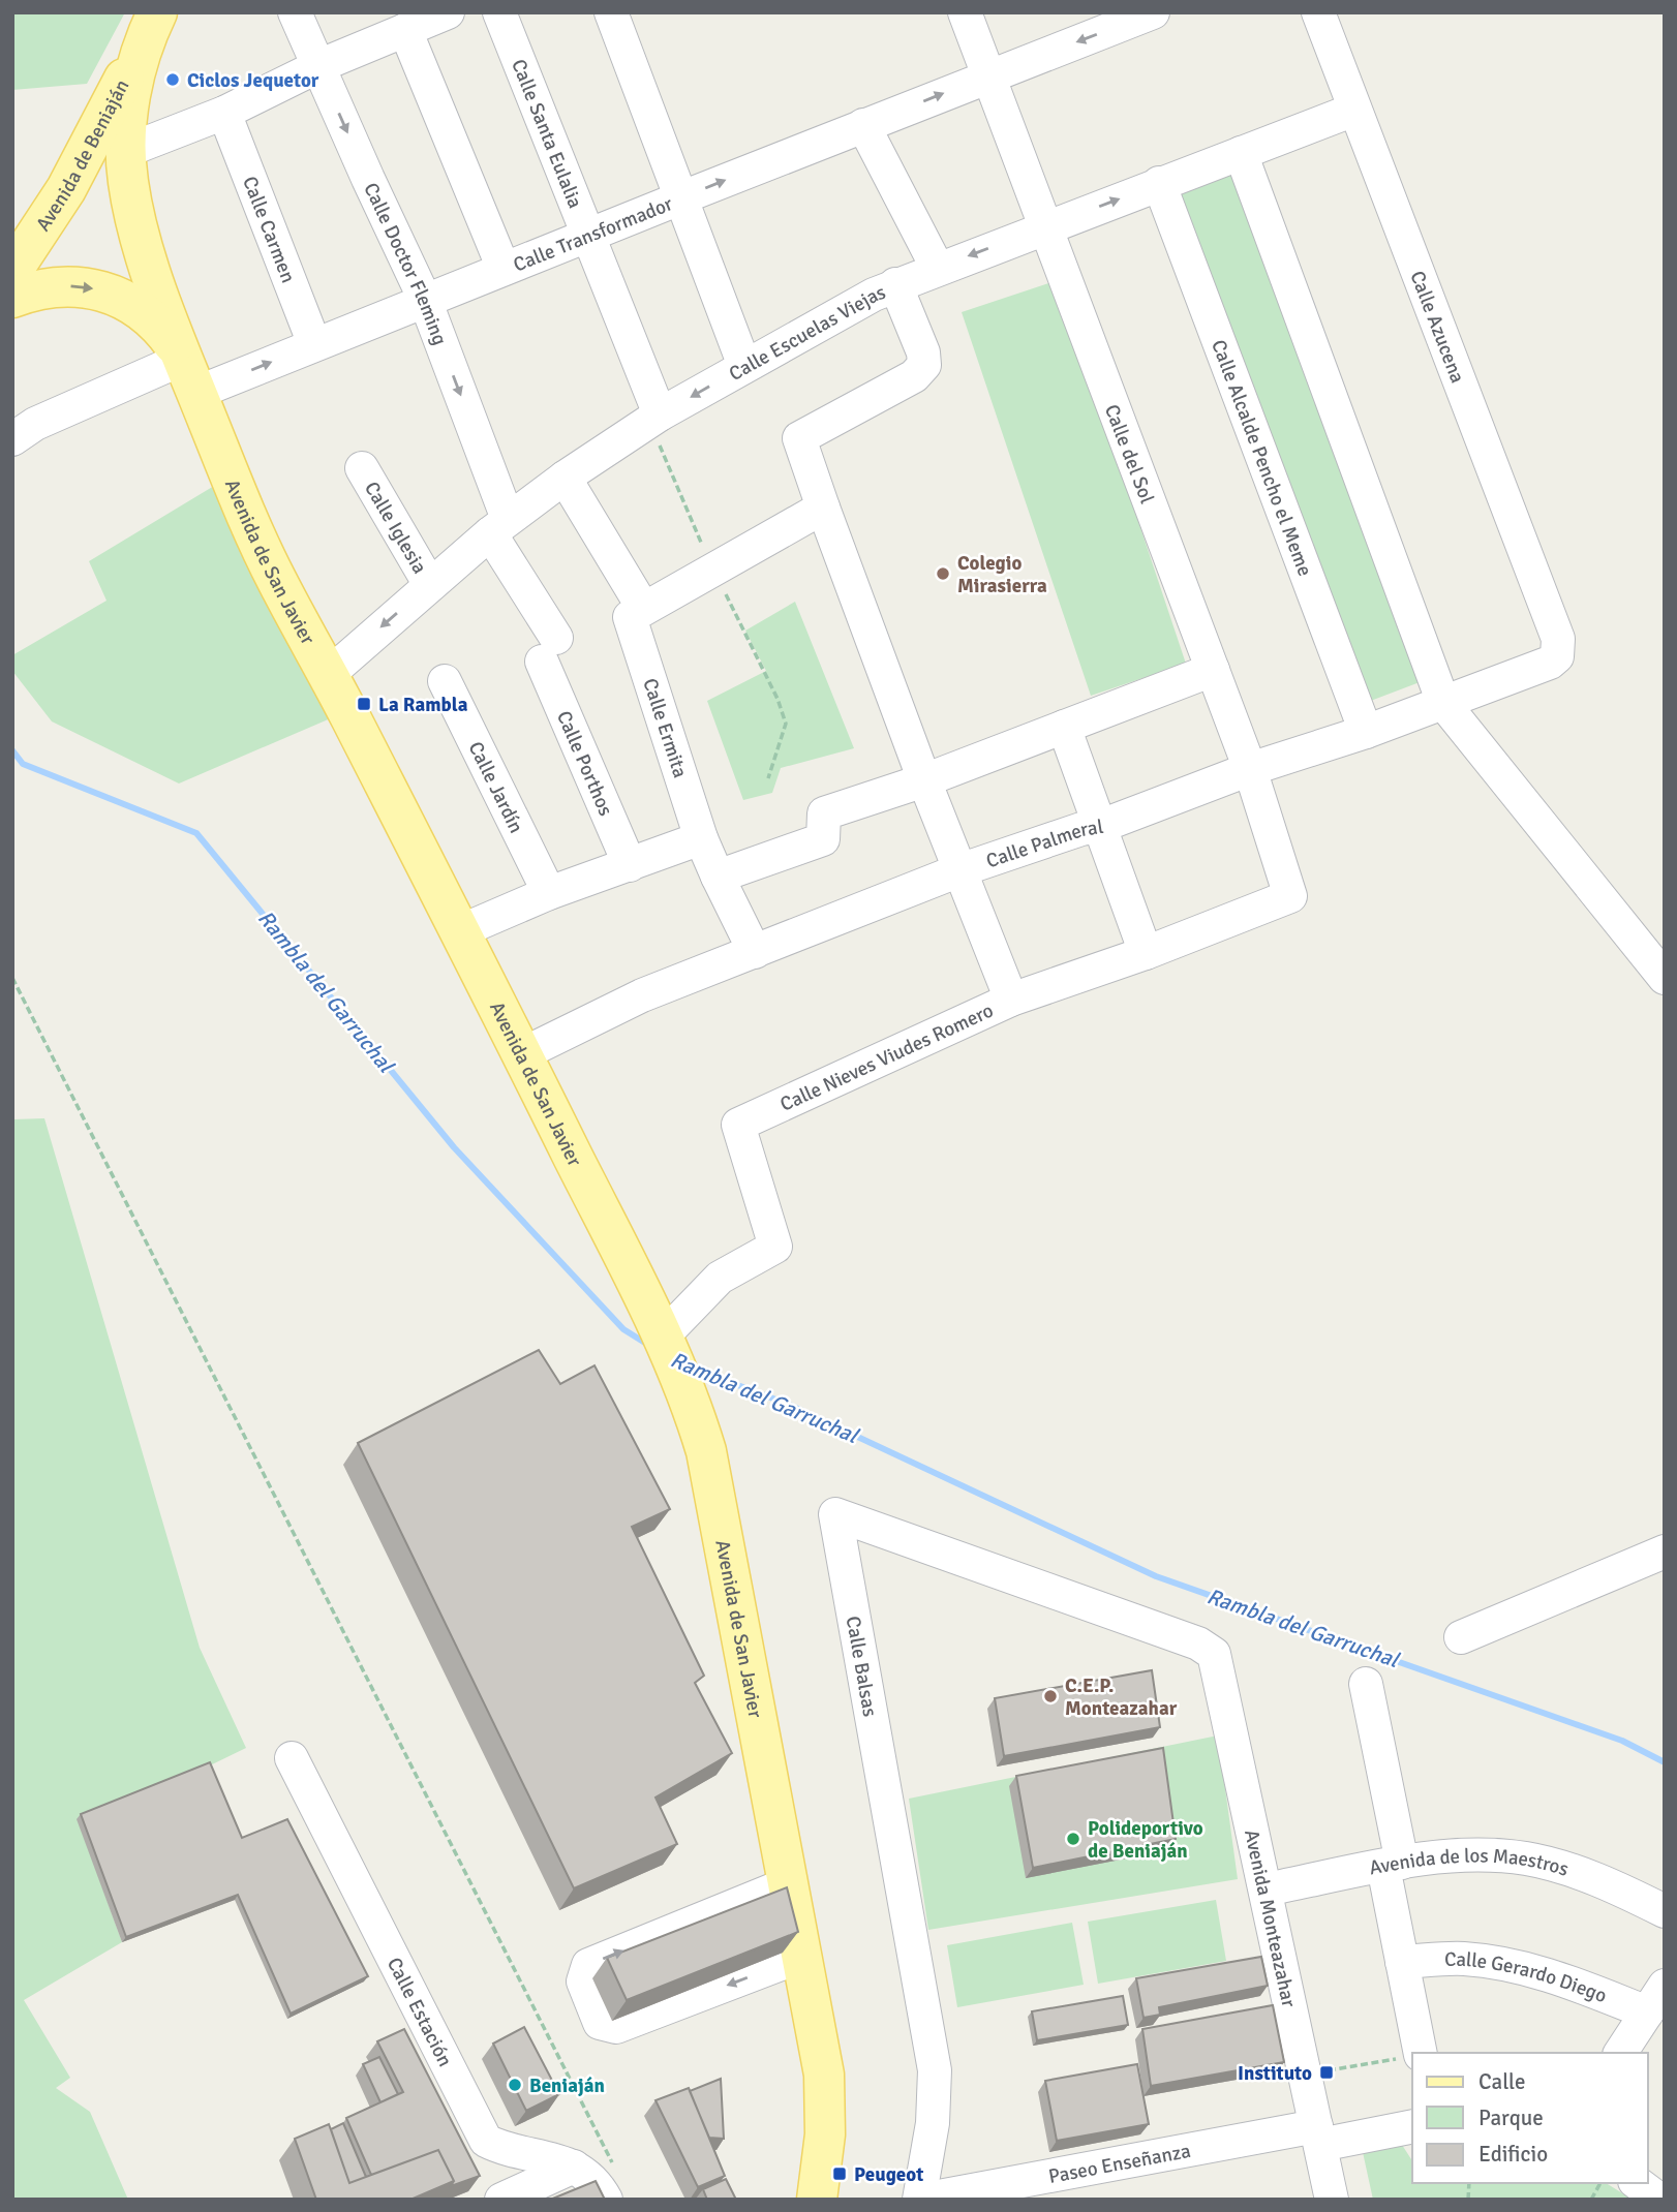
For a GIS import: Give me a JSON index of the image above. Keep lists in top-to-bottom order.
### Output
{
  "streets": {
    "main road": ["Avenida de Beniaján", "Avenida de San Javier"],
    "street": [
      "Calle Santa Eulalia",
      "Calle Carmen",
      "Calle Transformador",
      "Calle Doctor Fleming",
      "Calle Azucena",
      "Calle Escuelas Viejas",
      "Calle del Sol",
      "Calle Alcalde Pencho el Meme",
      "Calle Iglesia",
      "Calle Ermita",
      "Calle Porthos",
      "Calle Jardín",
      "Calle Palmeral",
      "Calle Nieves Viudes Romero",
      "Calle Balsas",
      "Avenida de los Maestros",
      "Avenida Monteazahar",
      "Calle Gerardo Diego",
      "Calle Estación",
      "Paseo Enseñanza"
    ]
  },
  "crossings": [
    ["Calle Santa Eulalia", "Calle Transformador"],
    ["Calle Santa Eulalia", "Calle Escuelas Viejas"],
    ["Avenida de Beniaján", "Avenida de San Javier"],
    ["Calle Carmen", "Calle Transformador"],
    ["Calle Transformador", "Calle Doctor Fleming"],
    ["Calle Transformador", "Calle del Sol"],
    ["Calle Transformador", "Avenida de San Javier"],
    ["Calle Doctor Fleming", "Calle Escuelas Viejas"],
    ["Calle Doctor Fleming", "Calle Porthos"],
    ["Calle Azucena", "Calle Escuelas Viejas"],
    ["Calle Azucena", "Calle Palmeral"],
    ["Calle Escuelas Viejas", "Calle del Sol"],
    ["Calle Escuelas Viejas", "Calle Alcalde Pencho el Meme"],
    ["Calle Escuelas Viejas", "Calle Iglesia"],
    ["Calle Escuelas Viejas", "Avenida de San Javier"],
    ["Calle Escuelas Viejas", "Calle Ermita"],
    ["Calle del Sol", "Calle Palmeral"],
    ["Calle del Sol", "Calle Nieves Viudes Romero"],
    ["Calle Alcalde Pencho el Meme", "Calle Palmeral"],
    ["Avenida de San Javier", "Calle Palmeral"],
    ["Avenida de San Javier", "Calle Nieves Viudes Romero"],
    ["Calle Ermita", "Calle Palmeral"],
    ["Calle Balsas", "Avenida Monteazahar"],
    ["Calle Balsas", "Paseo Enseñanza"],
    ["Avenida de los Maestros", "Avenida Monteazahar"],
    ["Avenida Monteazahar", "Paseo Enseñanza"]
  ],
  "water": ["Rambla del Garruchal"],
  "places": {
    "other": [
      "Ciclos Jequetor",
      "Colegio Mirasierra",
      "C.E.P. Monteazahar",
      "Polideportivo de Beniaján",
      "Beniaján"
    ],
    "transit": ["La Rambla", "Instituto", "Peugeot"]
  },
  "legend": ["Calle", "Parque", "Edificio"]
}
